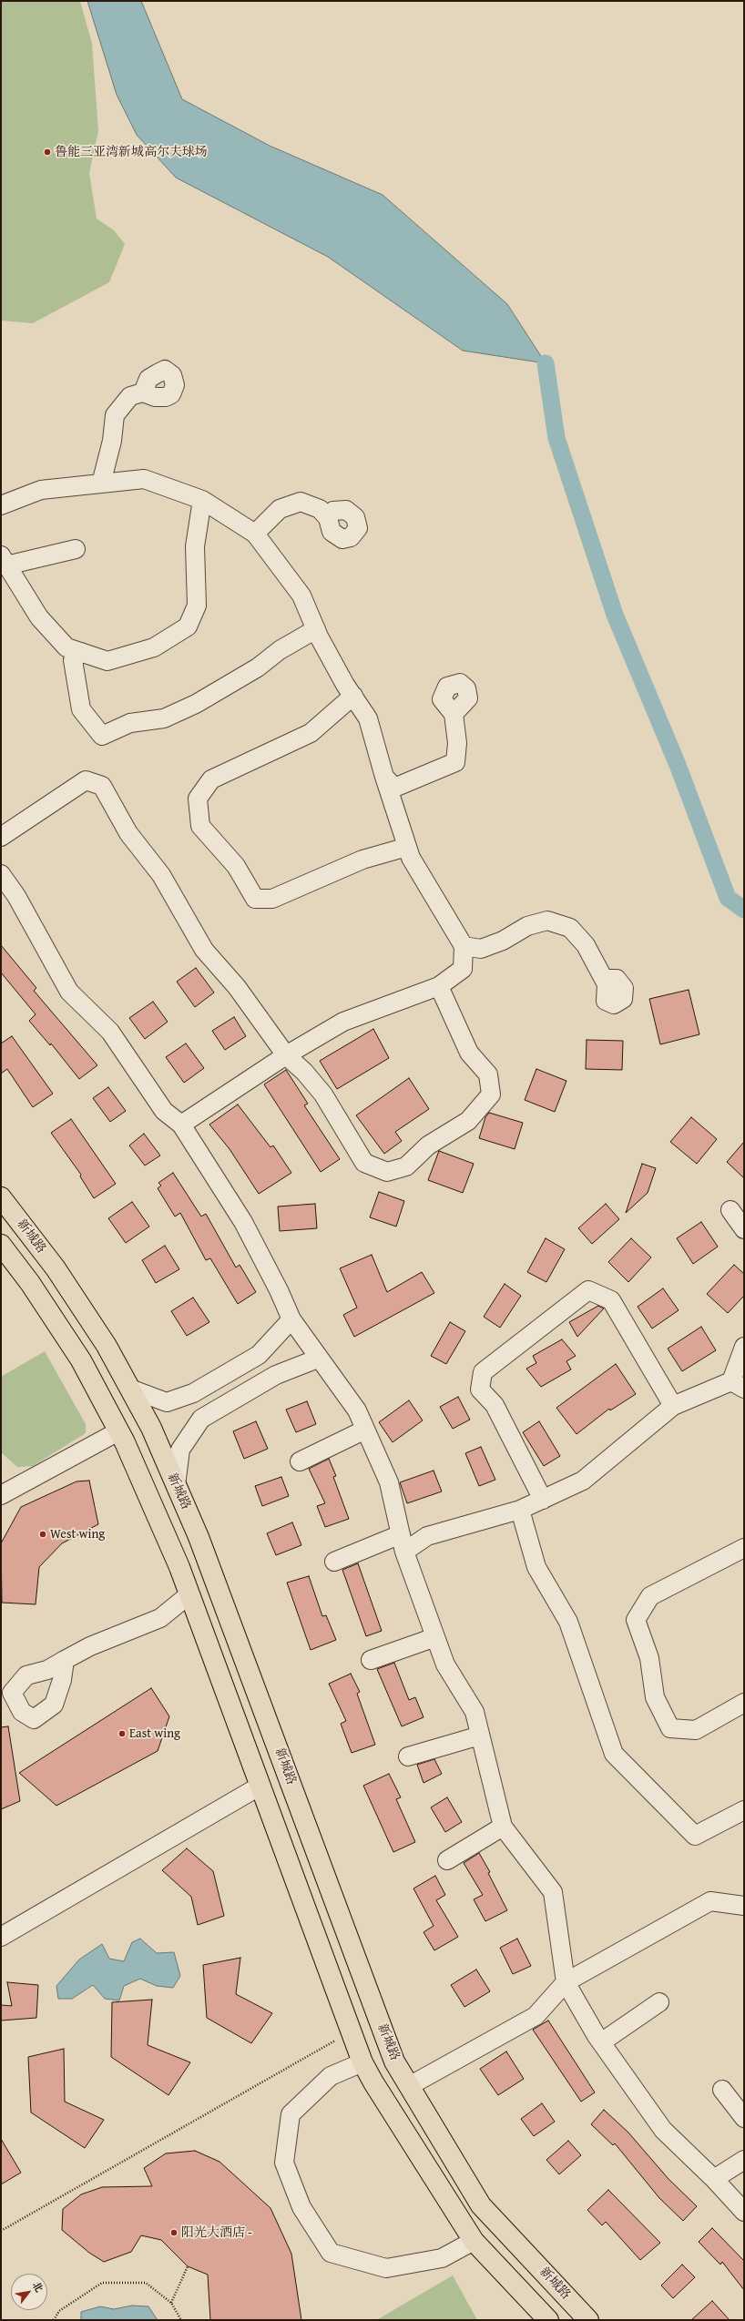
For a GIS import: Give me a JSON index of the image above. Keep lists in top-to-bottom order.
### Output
{
  "streets": {
    "main road": ["新城路"]
  },
  "places": [
    "鲁能三亚湾新城高尔夫球场",
    "West wing",
    "East wing",
    "阳光大酒店 -"
  ],
  "north": "top right"
}
